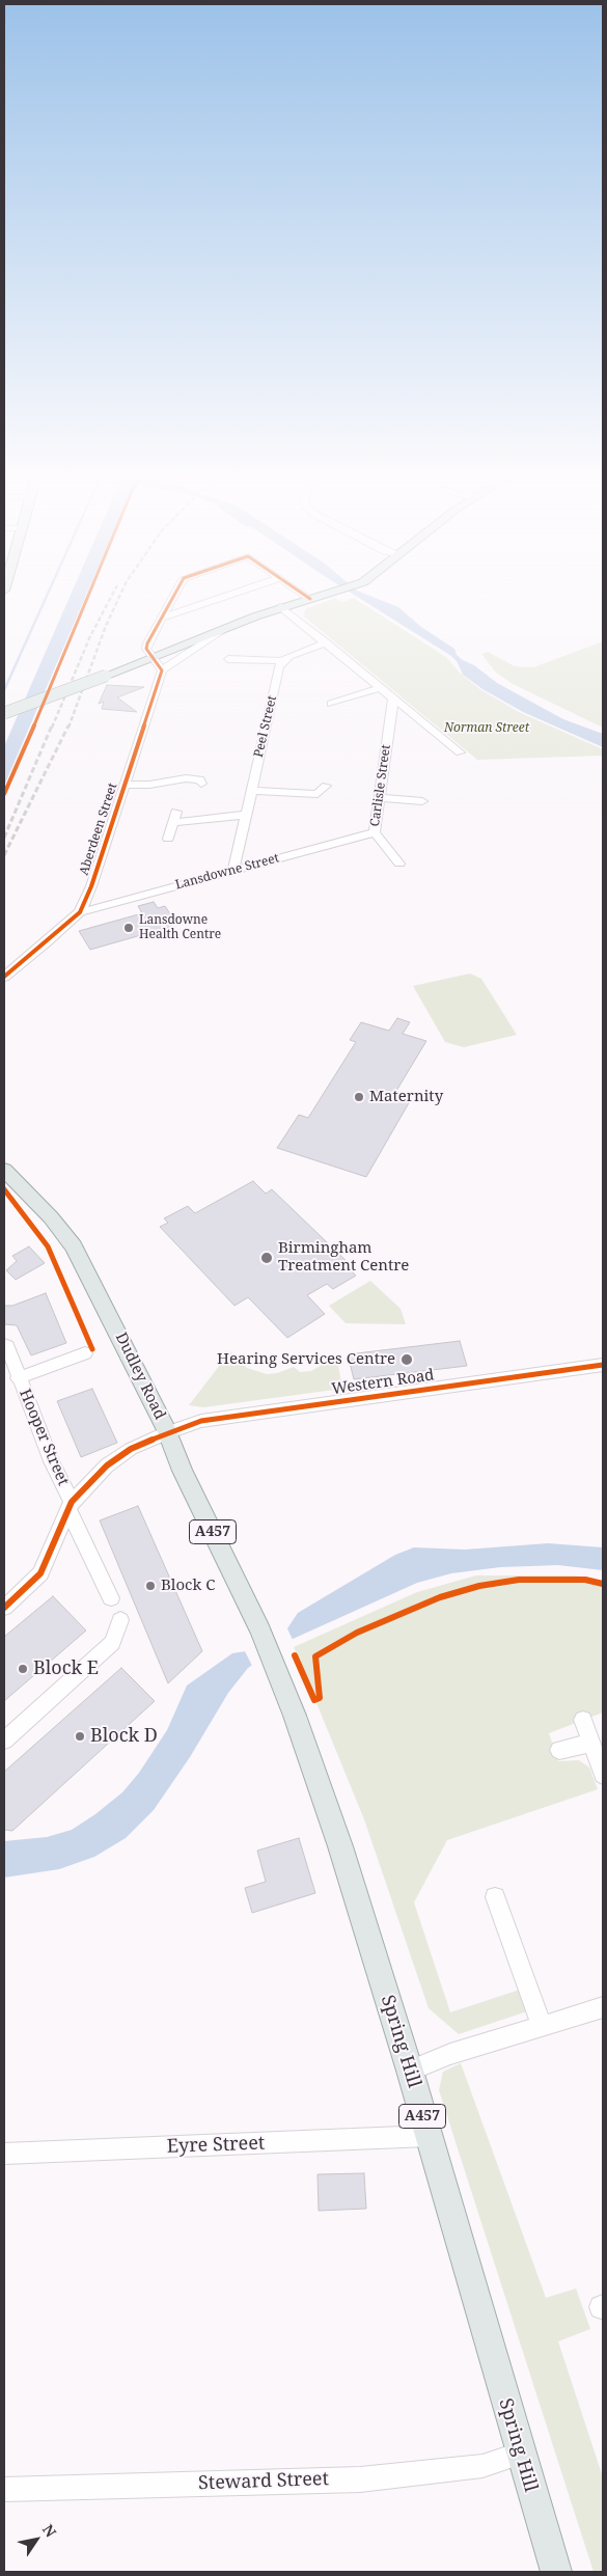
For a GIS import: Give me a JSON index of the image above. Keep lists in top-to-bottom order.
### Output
{
  "streets": {
    "main road": ["Dudley Road", "A457", "Spring Hill"],
    "street": [
      "Peel Street",
      "Carlisle Street",
      "Aberdeen Street",
      "Lansdowne Street",
      "Western Road",
      "Hooper Street",
      "Eyre Street",
      "Steward Street"
    ]
  },
  "crossings": [
    ["Peel Street", "Lansdowne Street"],
    ["Carlisle Street", "Lansdowne Street"],
    ["Aberdeen Street", "Lansdowne Street"],
    ["Dudley Road", "Western Road"],
    ["Dudley Road", "Spring Hill"],
    ["Western Road", "Hooper Street"],
    ["Spring Hill", "Eyre Street"],
    ["Spring Hill", "Steward Street"]
  ],
  "parks": ["Norman Street"],
  "places": [
    "Lansdowne Health Centre",
    "Maternity",
    "Birmingham Treatment Centre",
    "Hearing Services Centre",
    "Block C",
    "Block E",
    "Block D"
  ],
  "north": "top right"
}
